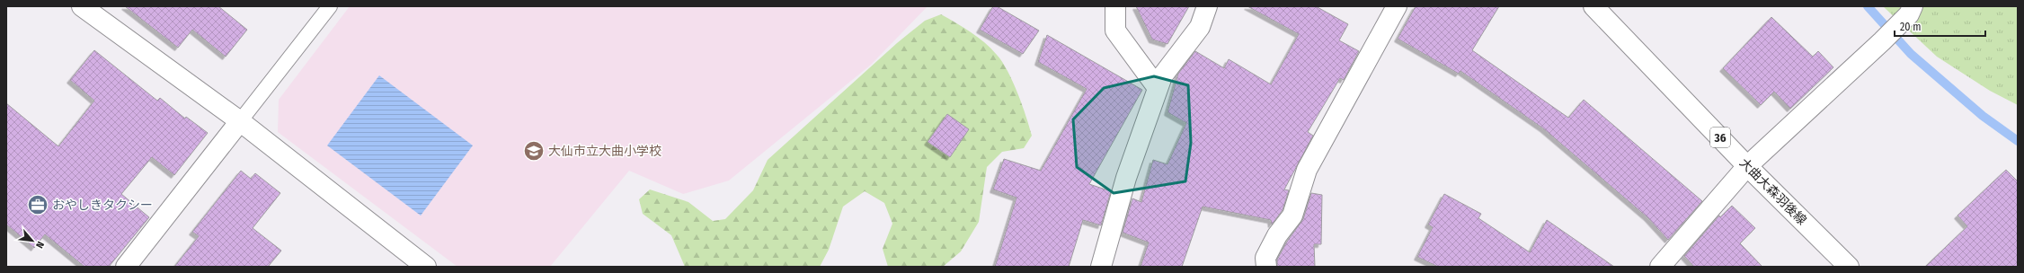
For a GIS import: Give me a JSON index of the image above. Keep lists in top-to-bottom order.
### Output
{
  "streets": {
    "street": ["36", "大曲大森羽後線"]
  },
  "places": {
    "school or university": ["大仙市立大曲小学校"],
    "office": ["おやしきタクシー"]
  },
  "scale_bar": "20 m",
  "north": "bottom right"
}
